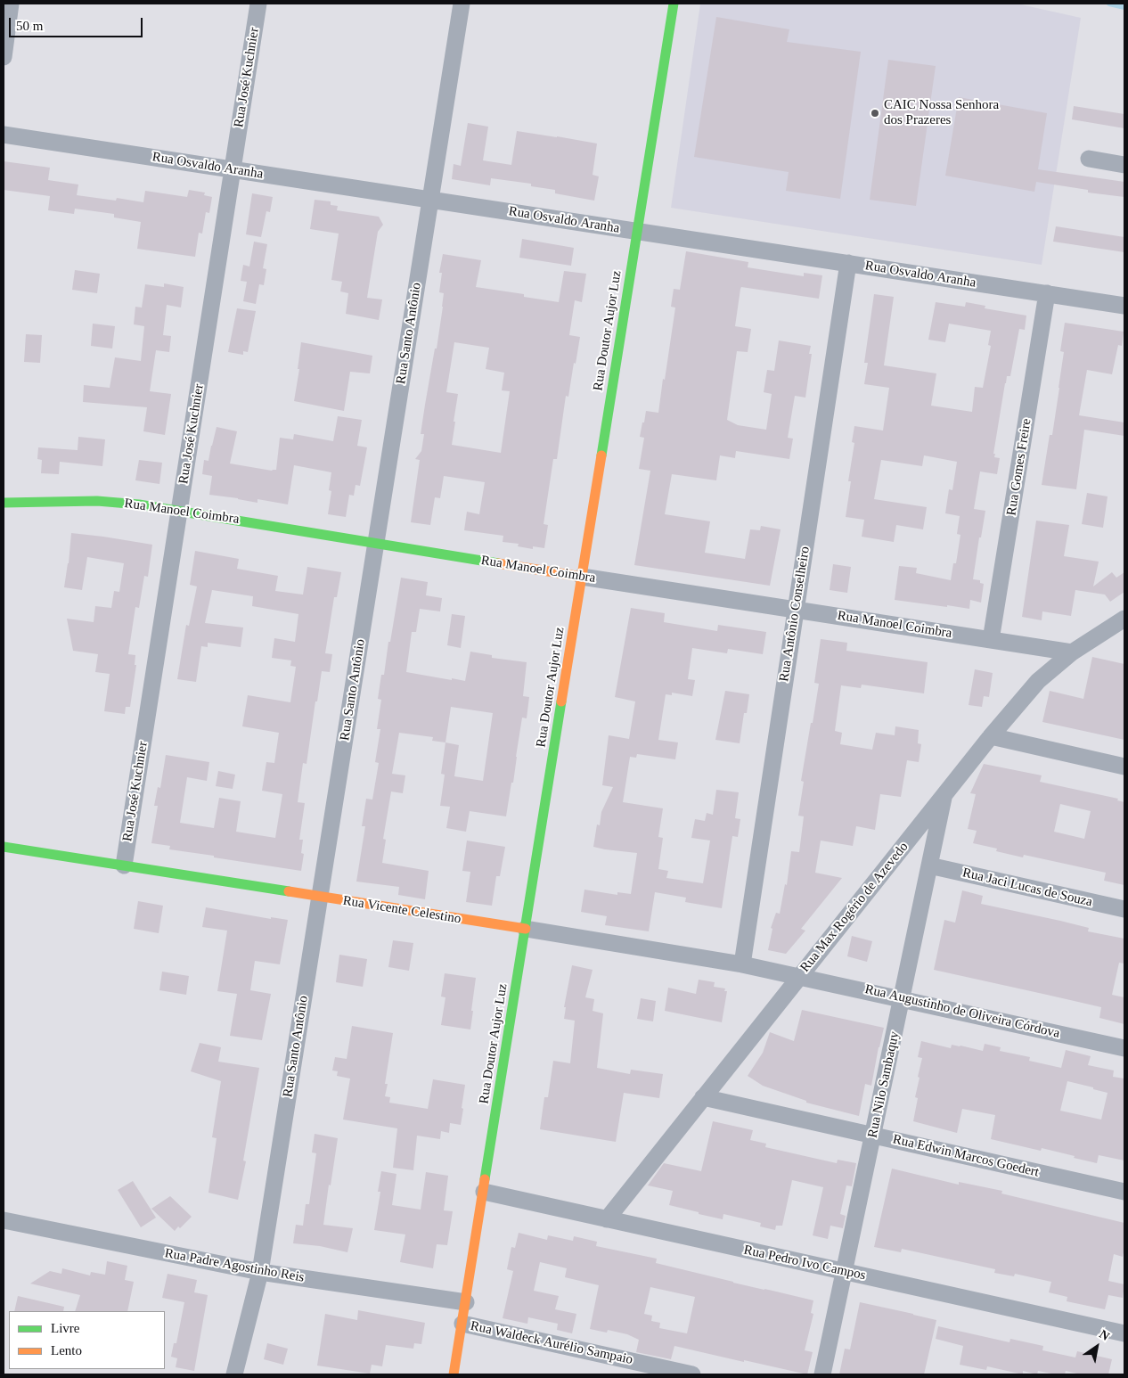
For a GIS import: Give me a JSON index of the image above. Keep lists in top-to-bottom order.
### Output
{
  "streets": {
    "street": [
      "Rua José Kuchnier",
      "Rua Osvaldo Aranha",
      "Rua Doutor Aujor Luz",
      "Rua Santo Antônio",
      "Rua Gomes Freire",
      "Rua Manoel Coimbra",
      "Rua Antônio Conselheiro",
      "Rua Jaci Lucas de Souza",
      "Rua Max Rogério de Azevedo",
      "Rua Vicente Celestino",
      "Rua Augustinho de Oliveira Córdova",
      "Rua Nilo Sambaquy",
      "Rua Edwin Marcos Goedert",
      "Rua Pedro Ivo Campos",
      "Rua Padre Agostinho Reis",
      "Rua Waldeck Aurélio Sampaio"
    ]
  },
  "crossings": [
    ["Rua José Kuchnier", "Rua Osvaldo Aranha"],
    ["Rua José Kuchnier", "Rua Manoel Coimbra"],
    ["Rua José Kuchnier", "Rua Vicente Celestino"],
    ["Rua Osvaldo Aranha", "Rua Doutor Aujor Luz"],
    ["Rua Osvaldo Aranha", "Rua Santo Antônio"],
    ["Rua Osvaldo Aranha", "Rua Gomes Freire"],
    ["Rua Osvaldo Aranha", "Rua Antônio Conselheiro"],
    ["Rua Doutor Aujor Luz", "Rua Manoel Coimbra"],
    ["Rua Doutor Aujor Luz", "Rua Vicente Celestino"],
    ["Rua Doutor Aujor Luz", "Rua Pedro Ivo Campos"],
    ["Rua Doutor Aujor Luz", "Rua Padre Agostinho Reis"],
    ["Rua Doutor Aujor Luz", "Rua Waldeck Aurélio Sampaio"],
    ["Rua Santo Antônio", "Rua Manoel Coimbra"],
    ["Rua Santo Antônio", "Rua Vicente Celestino"],
    ["Rua Santo Antônio", "Rua Padre Agostinho Reis"],
    ["Rua Gomes Freire", "Rua Manoel Coimbra"],
    ["Rua Manoel Coimbra", "Rua Antônio Conselheiro"],
    ["Rua Manoel Coimbra", "Rua Max Rogério de Azevedo"],
    ["Rua Antônio Conselheiro", "Rua Vicente Celestino"],
    ["Rua Jaci Lucas de Souza", "Rua Nilo Sambaquy"],
    ["Rua Max Rogério de Azevedo", "Rua Vicente Celestino"],
    ["Rua Max Rogério de Azevedo", "Rua Augustinho de Oliveira Córdova"],
    ["Rua Max Rogério de Azevedo", "Rua Nilo Sambaquy"],
    ["Rua Max Rogério de Azevedo", "Rua Edwin Marcos Goedert"],
    ["Rua Max Rogério de Azevedo", "Rua Pedro Ivo Campos"],
    ["Rua Vicente Celestino", "Rua Augustinho de Oliveira Córdova"],
    ["Rua Augustinho de Oliveira Córdova", "Rua Nilo Sambaquy"],
    ["Rua Nilo Sambaquy", "Rua Edwin Marcos Goedert"],
    ["Rua Nilo Sambaquy", "Rua Pedro Ivo Campos"]
  ],
  "places": ["CAIC Nossa Senhora dos Prazeres"],
  "legend": ["Livre", "Lento"],
  "scale_bar": "50 m",
  "north": "top right"
}
